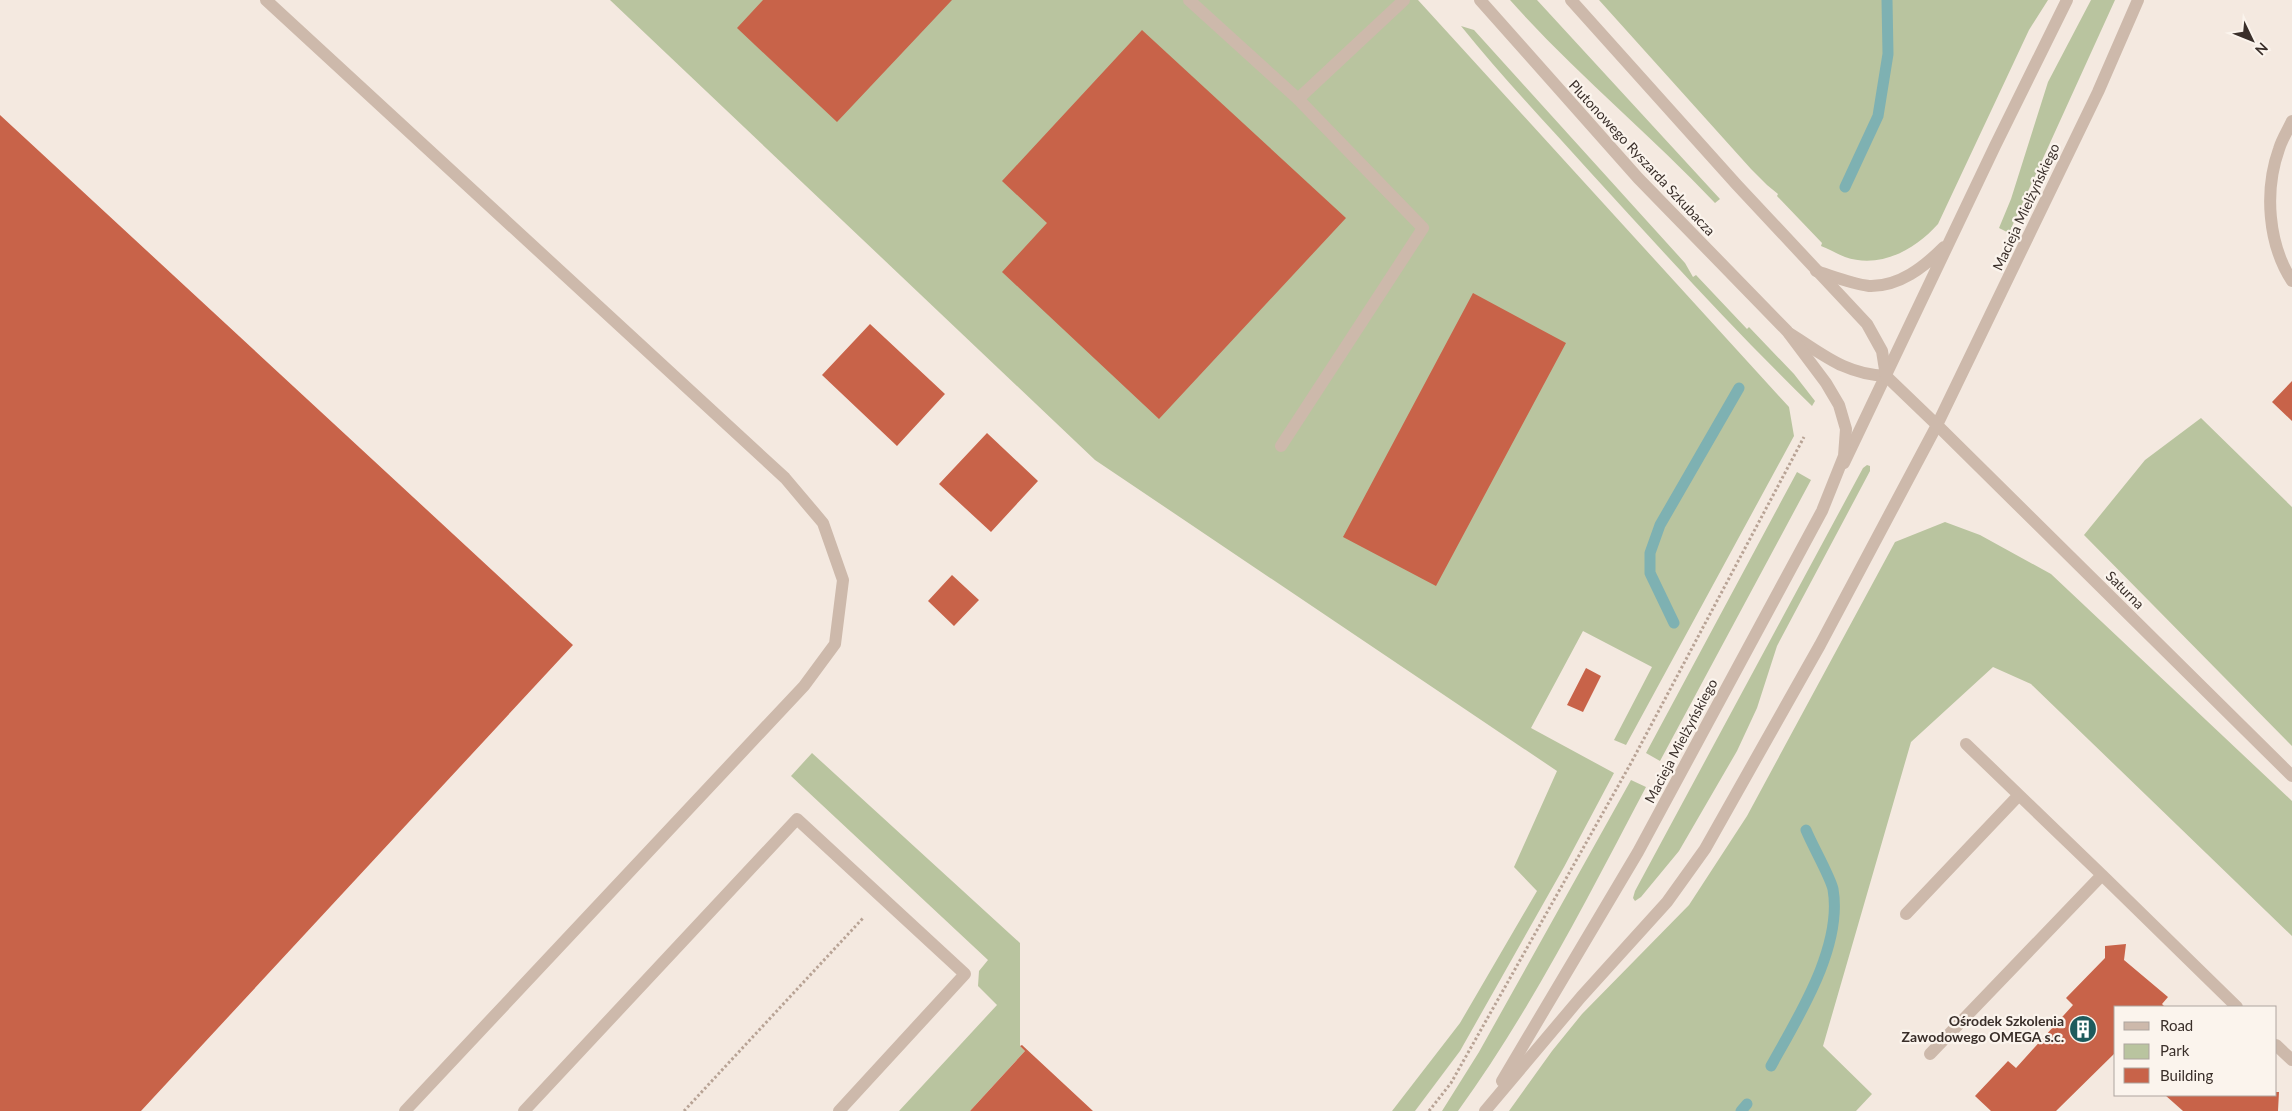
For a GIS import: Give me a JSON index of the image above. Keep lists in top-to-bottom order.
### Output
{
  "streets": {
    "street": ["Plutonowego Ryszarda Szkubacza", "Macieja Mielżyńskiego", "Saturna"]
  },
  "crossings": [
    ["Plutonowego Ryszarda Szkubacza", "Macieja Mielżyńskiego"],
    ["Macieja Mielżyńskiego", "Saturna"]
  ],
  "places": {
    "building": ["Ośrodek Szkolenia Zawodowego OMEGA s.c."]
  },
  "legend": ["Road", "Park", "Building"],
  "north": "bottom right"
}
